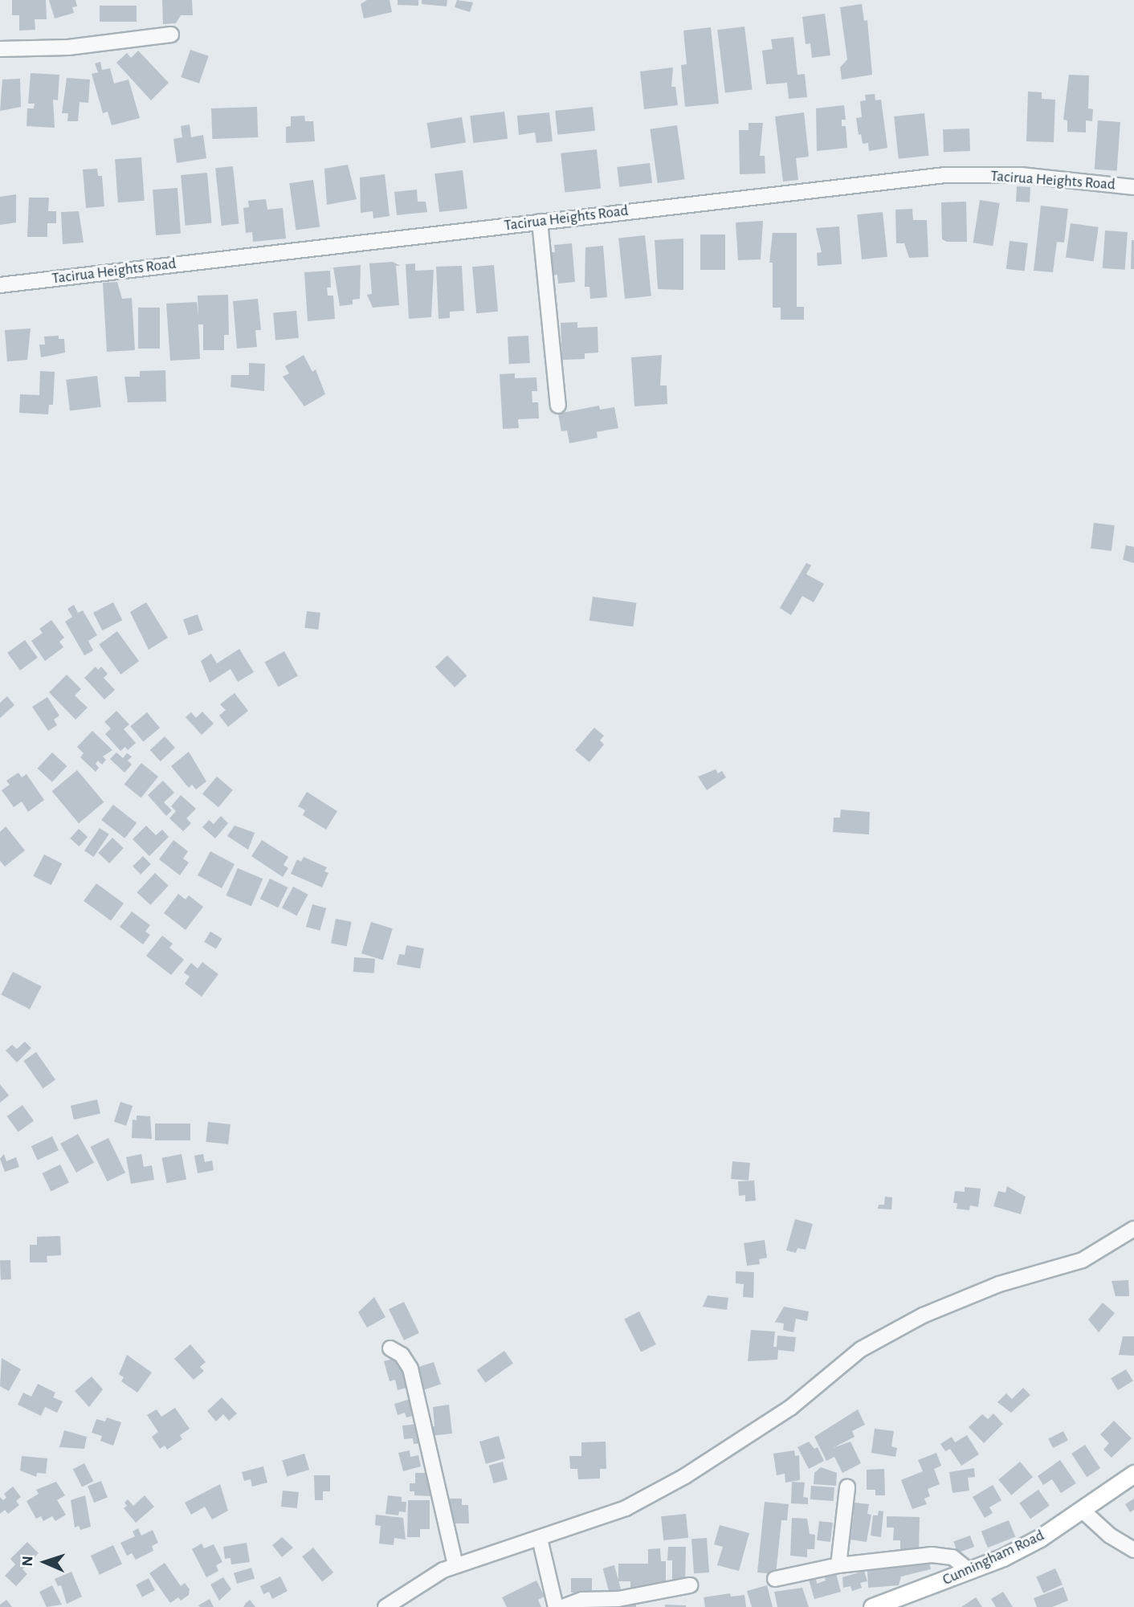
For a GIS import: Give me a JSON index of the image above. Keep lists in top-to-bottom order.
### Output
{
  "streets": {
    "main road": ["Cunningham Road"],
    "street": ["Tacirua Heights Road"]
  },
  "north": "left"
}
